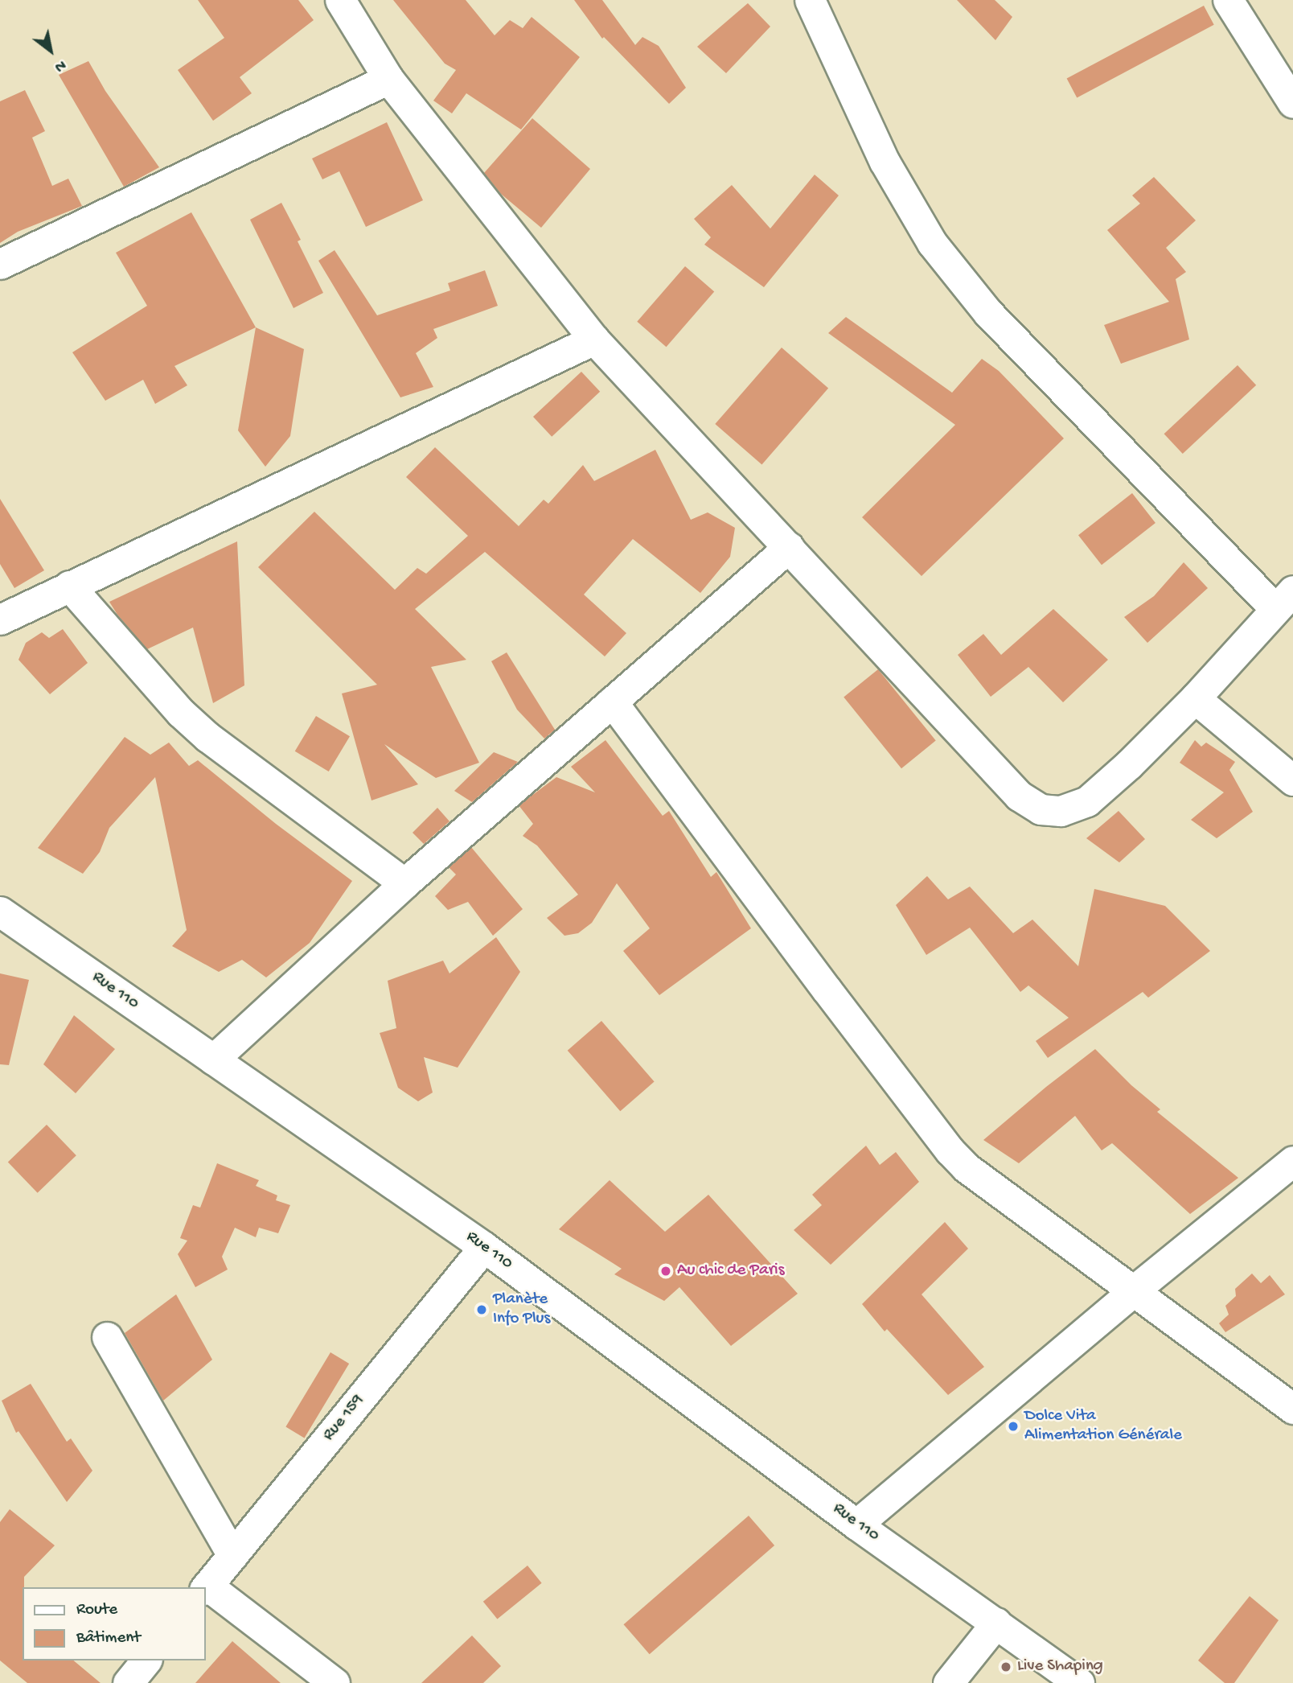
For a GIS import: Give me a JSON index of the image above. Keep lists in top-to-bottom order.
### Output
{
  "streets": {
    "street": ["Rue 110", "Rue 159"]
  },
  "crossings": [
    ["Rue 110", "Rue 159"]
  ],
  "places": [
    "Au chic de Paris",
    "Planète Info Plus",
    "Dolce Vita Alimentation Générale",
    "Live Shaping"
  ],
  "legend": ["Route", "Bâtiment"],
  "north": "bottom right"
}
